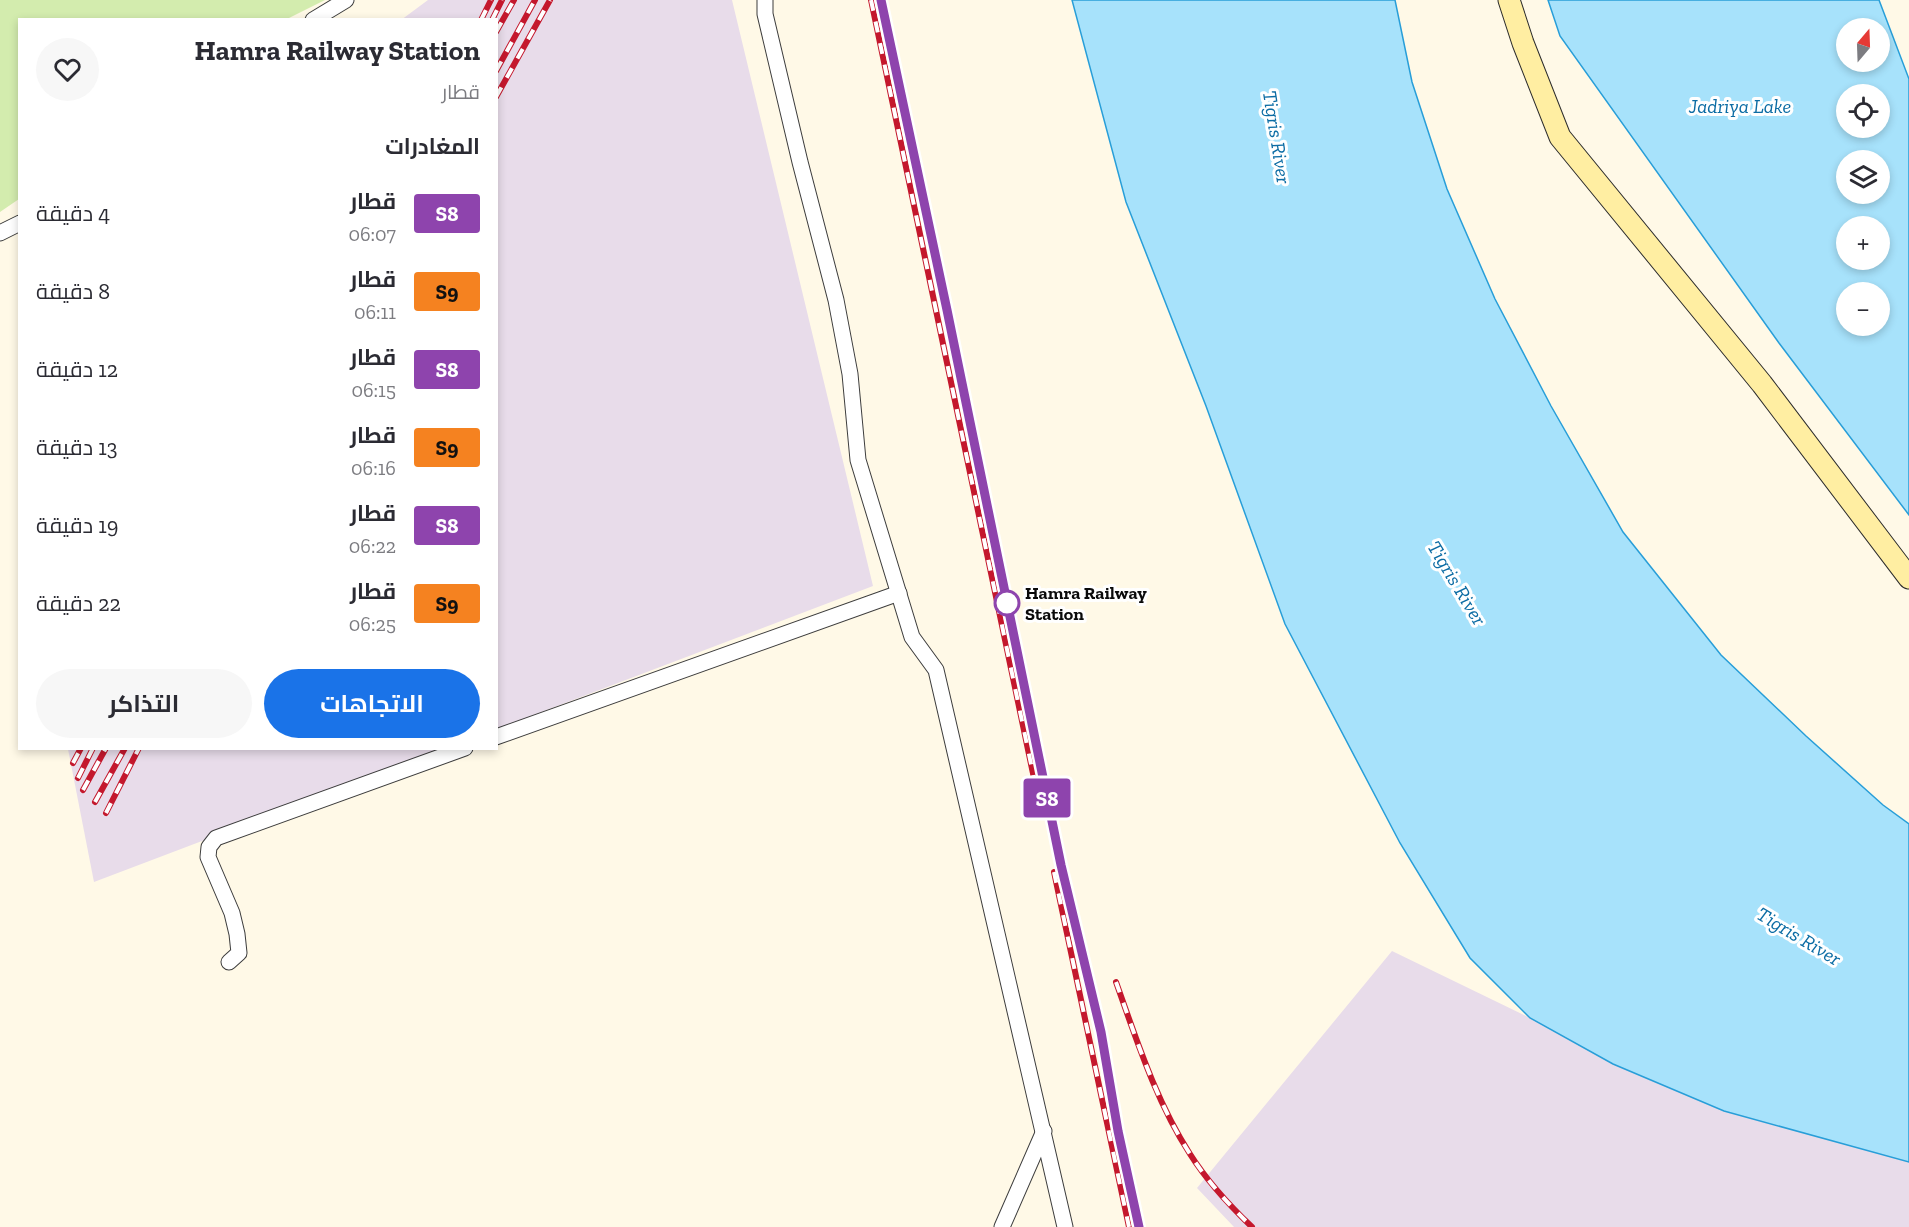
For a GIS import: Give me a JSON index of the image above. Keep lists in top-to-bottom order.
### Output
{
  "water": ["Jadriya Lake", "Tigris River"],
  "places": ["Hamra Railway Station"],
  "north": "top",
  "page": {
    "on_map": "S8",
    "map_buttons": ["+", "−"],
    "heading": [
      ["Hamra Railway Station", "قطار"],
      "المغادرات"
    ],
    "list": [
      {
        "mark": "S8",
        "name": "قطار",
        "note": "06:07",
        "value": "4 دقيقة"
      },
      {
        "mark": "S9",
        "name": "قطار",
        "note": "06:11",
        "value": "8 دقيقة"
      },
      {
        "mark": "S8",
        "name": "قطار",
        "note": "06:15",
        "value": "12 دقيقة"
      },
      {
        "mark": "S9",
        "name": "قطار",
        "note": "06:16",
        "value": "13 دقيقة"
      },
      {
        "mark": "S8",
        "name": "قطار",
        "note": "06:22",
        "value": "19 دقيقة"
      },
      {
        "mark": "S9",
        "name": "قطار",
        "note": "06:25",
        "value": "22 دقيقة"
      }
    ],
    "buttons": ["الاتجاهات", "التذاكر"]
  }
}
